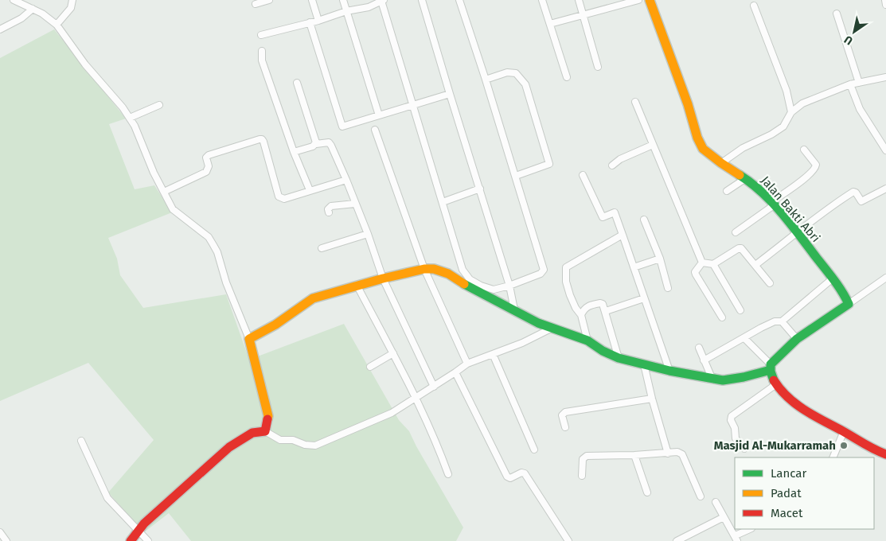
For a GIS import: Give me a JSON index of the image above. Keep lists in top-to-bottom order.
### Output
{
  "streets": {
    "street": ["Jalan Bakti Abri"]
  },
  "places": ["Masjid Al-Mukarramah"],
  "legend": ["Lancar", "Padat", "Macet"],
  "north": "bottom left"
}
